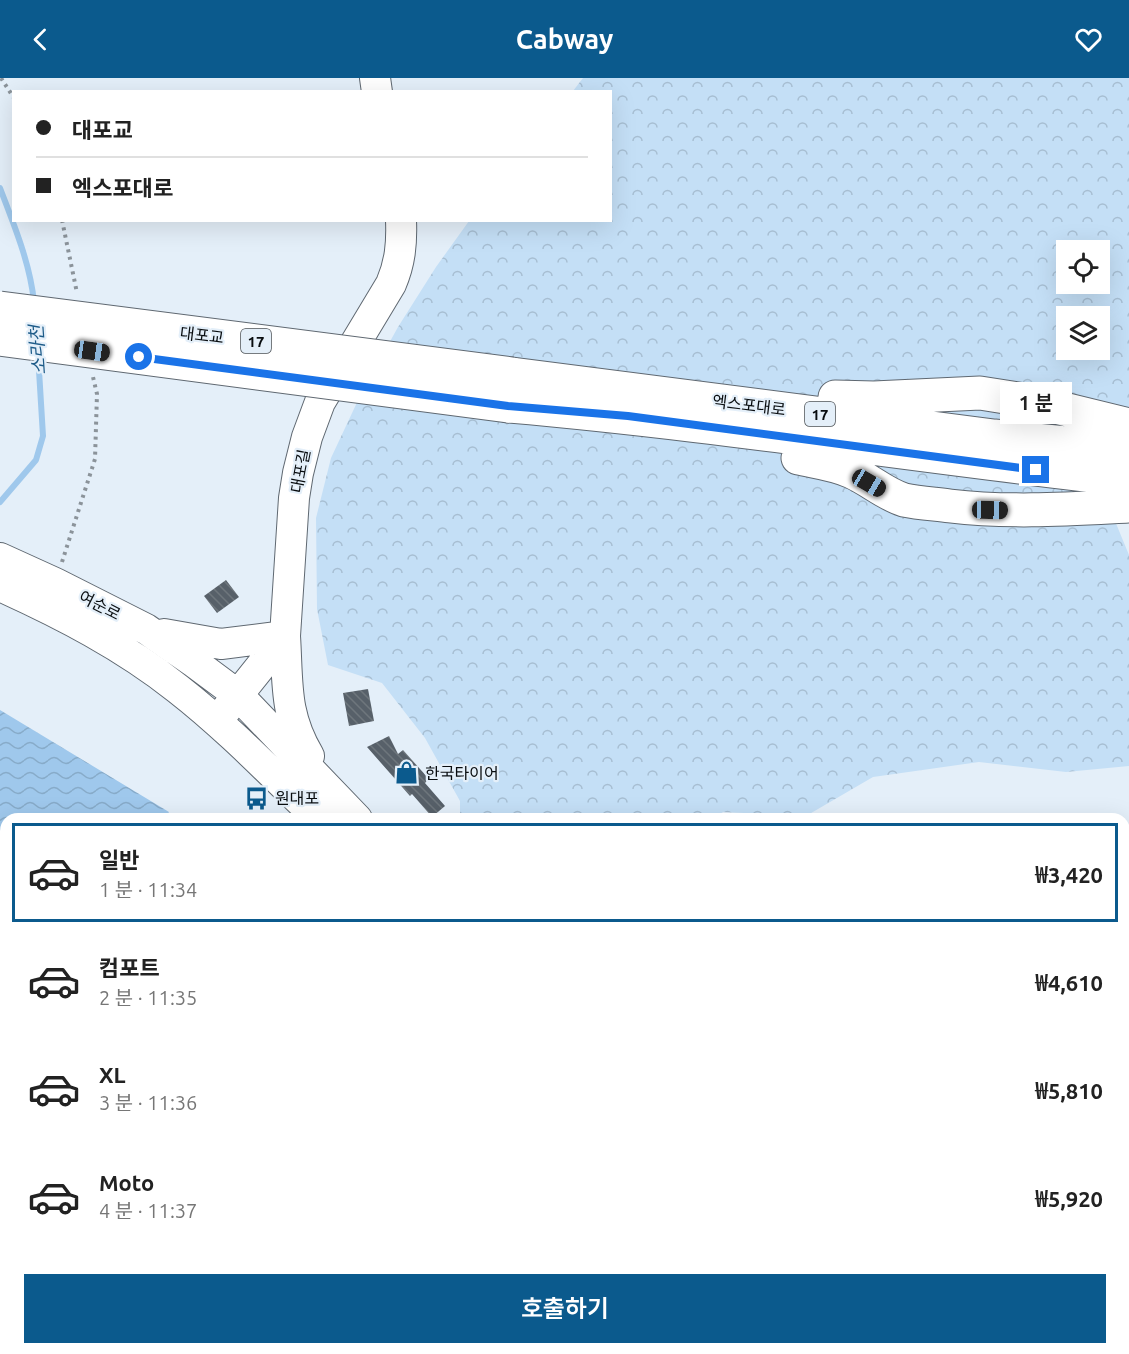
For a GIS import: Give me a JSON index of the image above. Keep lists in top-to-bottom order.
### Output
{
  "streets": {
    "highway": ["대포교", "17", "엑스포대로"],
    "street": ["대포길", "여순로"]
  },
  "crossings": [
    ["대포교", "엑스포대로"]
  ],
  "water": ["소라천"],
  "places": {
    "shop": ["한국타이어"],
    "bus stop": ["원대포"]
  },
  "page": {
    "header": "Cabway",
    "banner": ["대포교", "엑스포대로"],
    "bubble": "1 분",
    "list": [
      {
        "name": "일반",
        "note": "1 분 · 11:34",
        "value": "₩3,420"
      },
      {
        "name": "컴포트",
        "note": "2 분 · 11:35",
        "value": "₩4,610"
      },
      {
        "name": "XL",
        "note": "3 분 · 11:36",
        "value": "₩5,810"
      },
      {
        "name": "Moto",
        "note": "4 분 · 11:37",
        "value": "₩5,920"
      }
    ],
    "buttons": "호출하기"
  }
}
